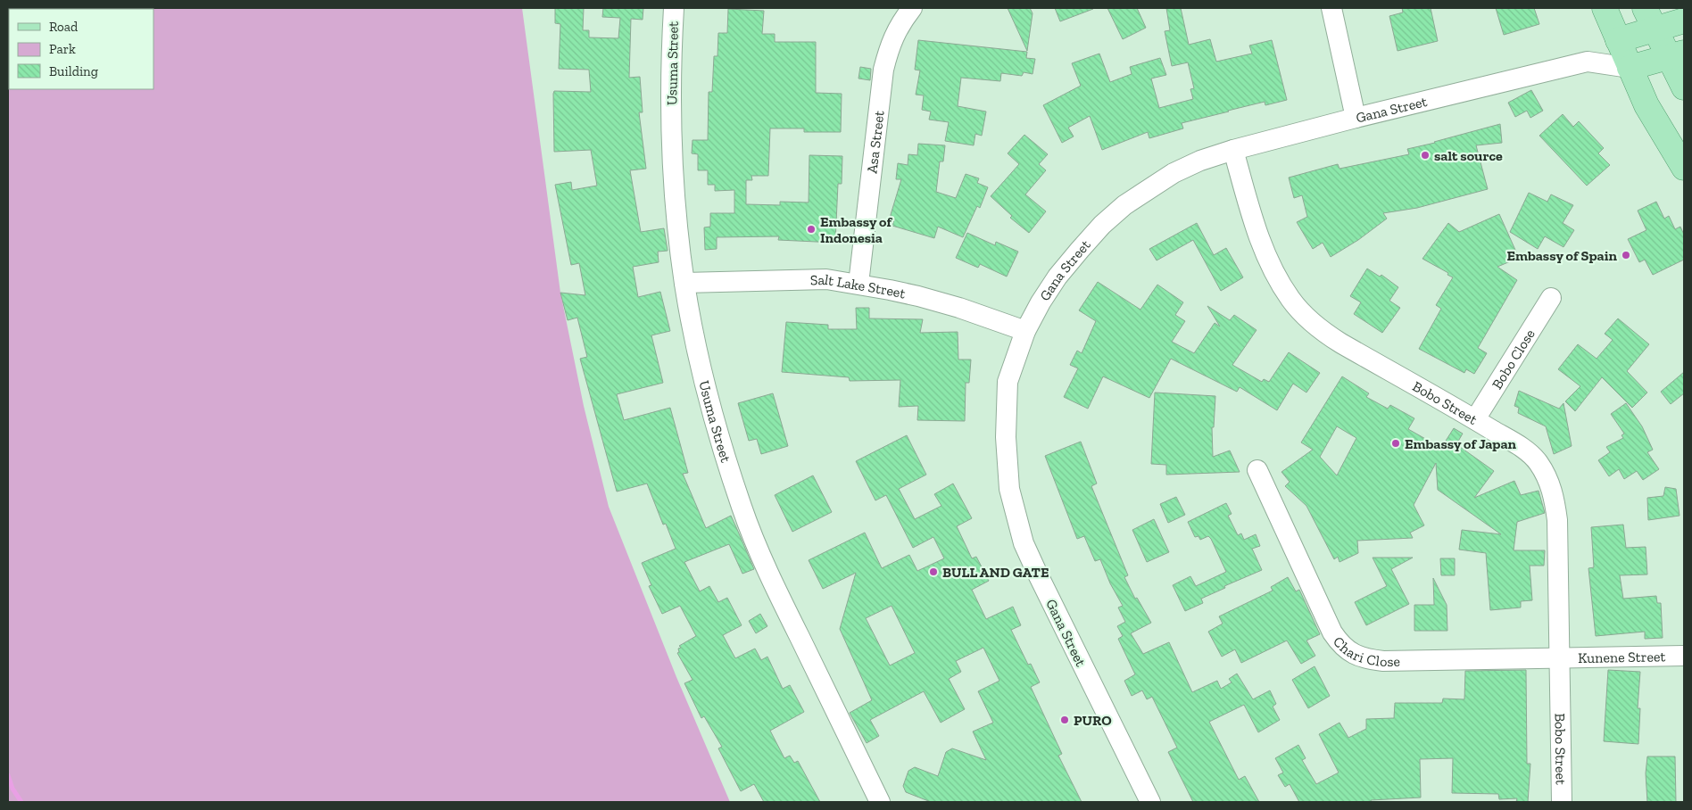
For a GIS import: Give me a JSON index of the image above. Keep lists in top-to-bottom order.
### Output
{
  "streets": {
    "street": [
      "Usuma Street",
      "Gana Street",
      "Asa Street",
      "Salt Lake Street",
      "Bobo Close",
      "Bobo Street",
      "Chari Close",
      "Kunene Street"
    ]
  },
  "crossings": [
    ["Usuma Street", "Salt Lake Street"],
    ["Gana Street", "Salt Lake Street"],
    ["Gana Street", "Bobo Street"],
    ["Asa Street", "Salt Lake Street"],
    ["Bobo Close", "Bobo Street"],
    ["Bobo Street", "Chari Close"],
    ["Bobo Street", "Kunene Street"],
    ["Chari Close", "Kunene Street"]
  ],
  "places": [
    "salt source",
    "Embassy of Indonesia",
    "Embassy of Spain",
    "Embassy of Japan",
    "BULL AND GATE",
    "PURO"
  ],
  "legend": ["Road", "Park", "Building"]
}
